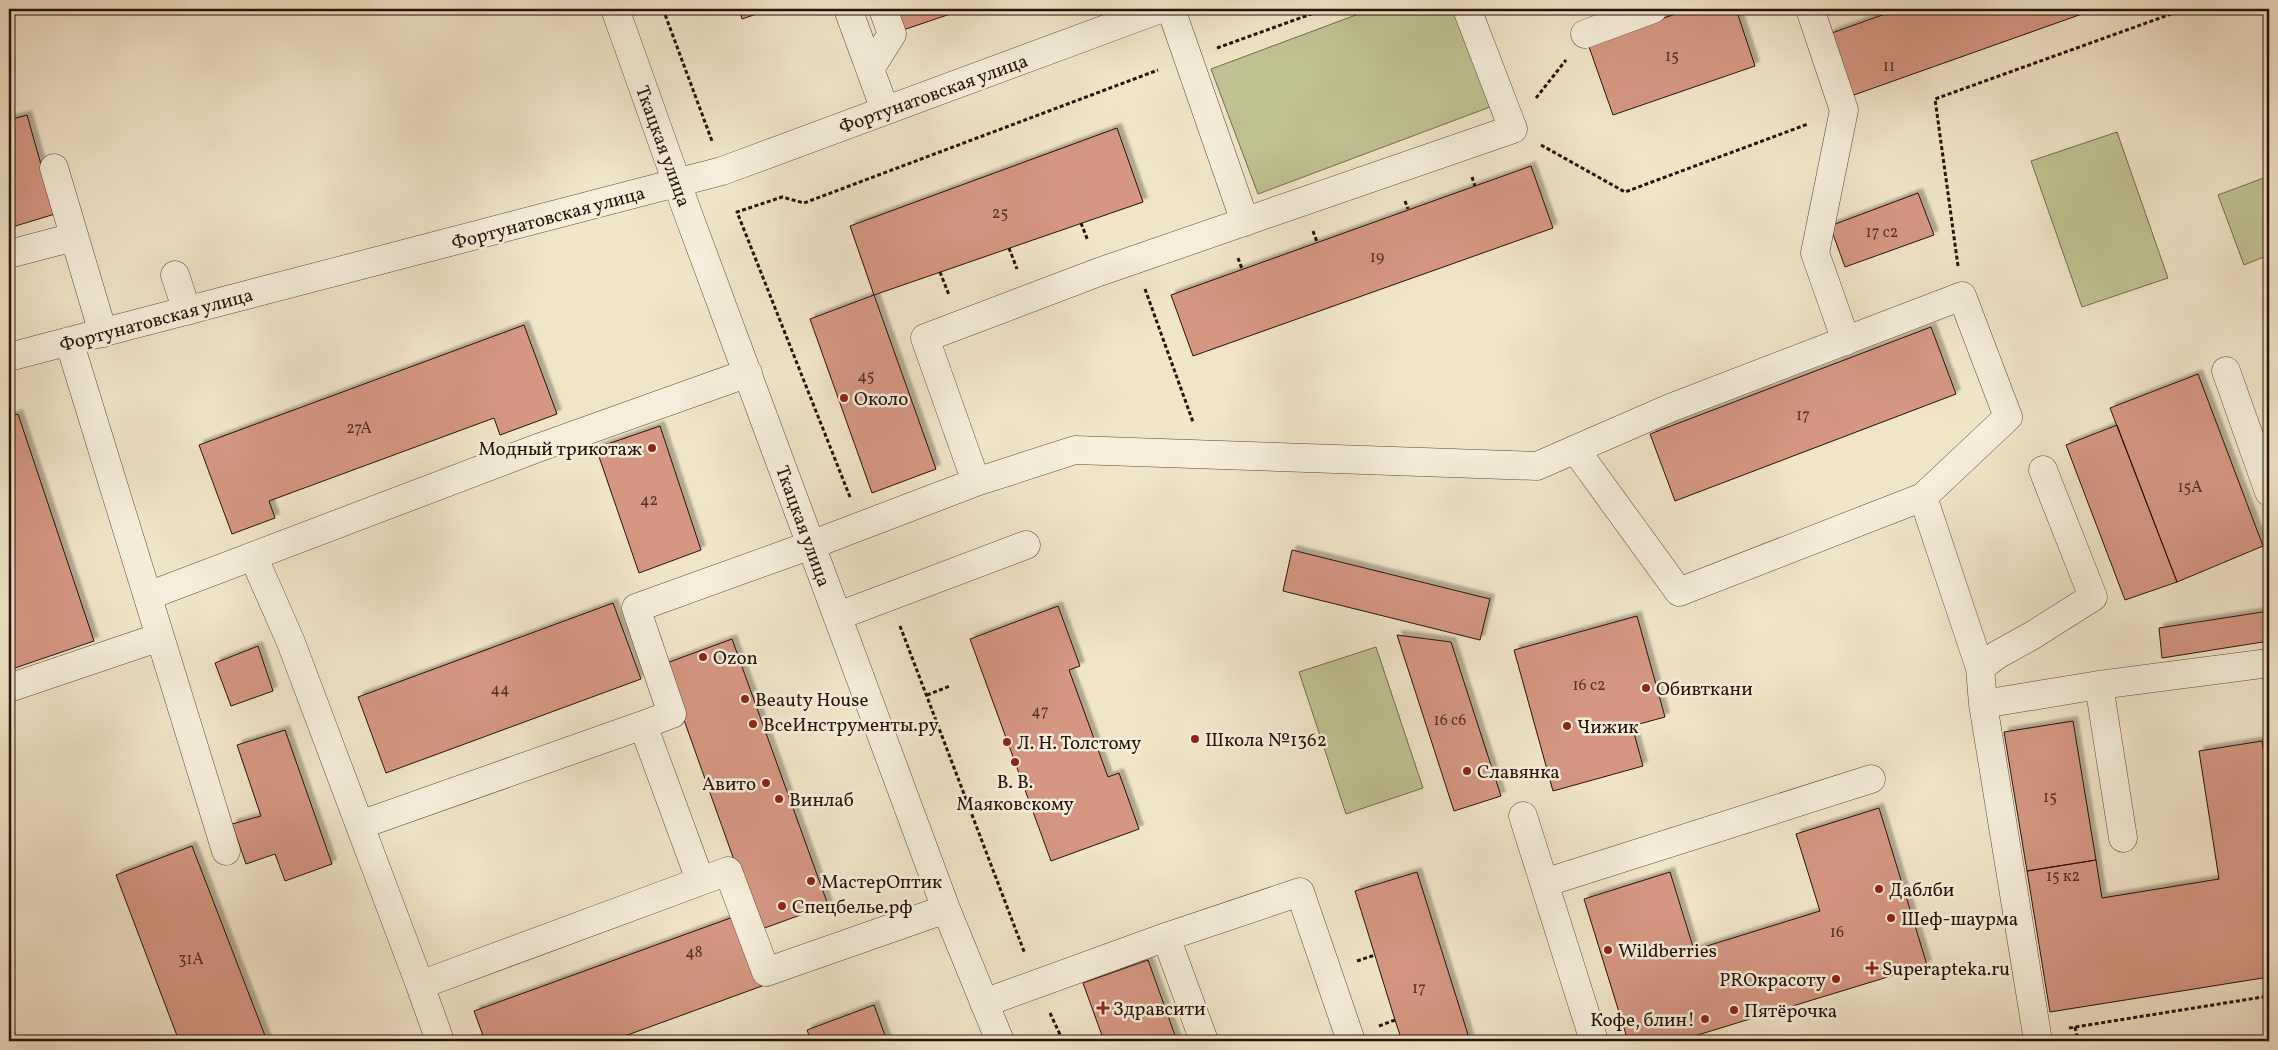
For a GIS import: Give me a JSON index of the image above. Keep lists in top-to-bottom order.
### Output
{
  "streets": {
    "street": ["Фортунатовская улица", "Ткацкая улица"]
  },
  "crossings": [
    ["Фортунатовская улица", "Ткацкая улица"]
  ],
  "places": {
    "other": [
      "Около",
      "Модный трикотаж",
      "Ozon",
      "Обивткани",
      "Beauty House",
      "ВсеИнструменты.ру",
      "Чижик",
      "Школа №1362",
      "Л. Н. Толстому",
      "В. В. Маяковскому",
      "Славянка",
      "Авито",
      "Винлаб",
      "МастерОптик",
      "Даблби",
      "Спецбелье.рф",
      "Шеф-шаурма",
      "Wildberries",
      "PROкрасоту",
      "Пятёрочка",
      "Кофе, блин!"
    ],
    "health": ["Superapteka.ru", "Здравсити"]
  },
  "house_numbers": [
    "15",
    "11",
    "25",
    "17 с2",
    "19",
    "45",
    "17",
    "27А",
    "15А",
    "42",
    "16 с2",
    "44",
    "47",
    "16 с6",
    "15",
    "15 к2",
    "16",
    "48",
    "31А",
    "17"
  ]
}
